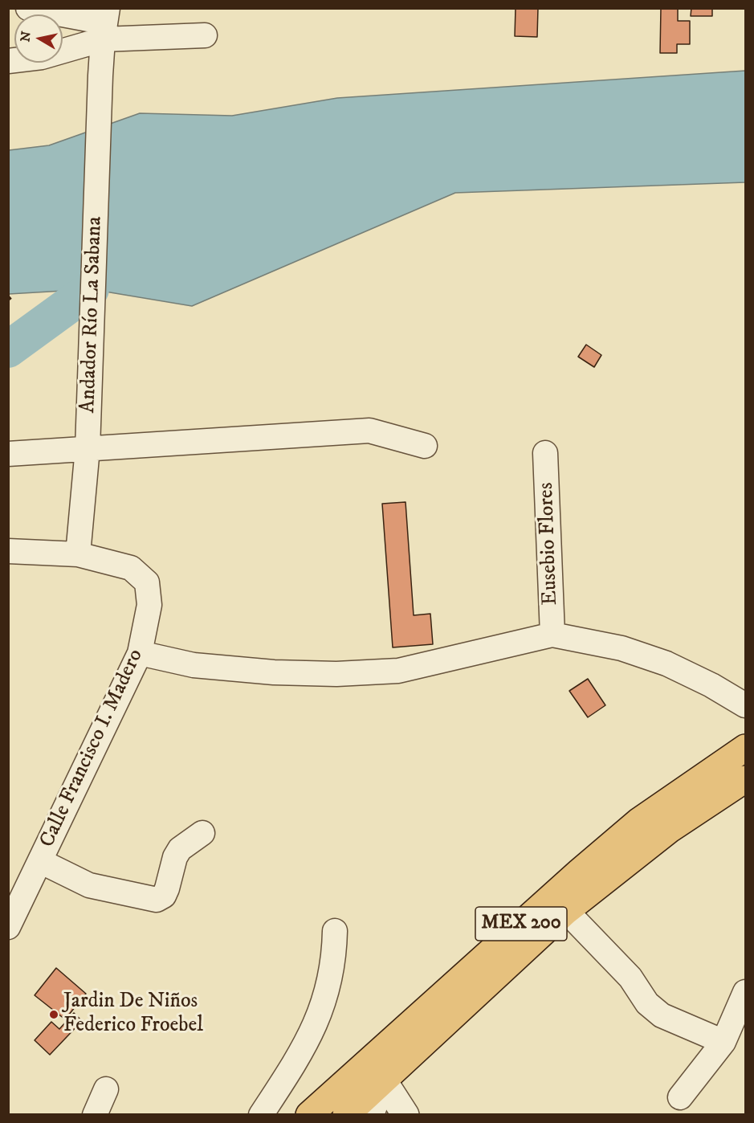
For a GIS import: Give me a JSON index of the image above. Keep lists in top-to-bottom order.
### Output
{
  "streets": {
    "main road": ["MEX 200"],
    "street": ["Andador Río La Sabana", "Eusebio Flores", "Calle Francisco I. Madero"]
  },
  "crossings": [
    ["Andador Río La Sabana", "Calle Francisco I. Madero"]
  ],
  "places": ["Jardin De Niños Federico Froebel"],
  "north": "left"
}
